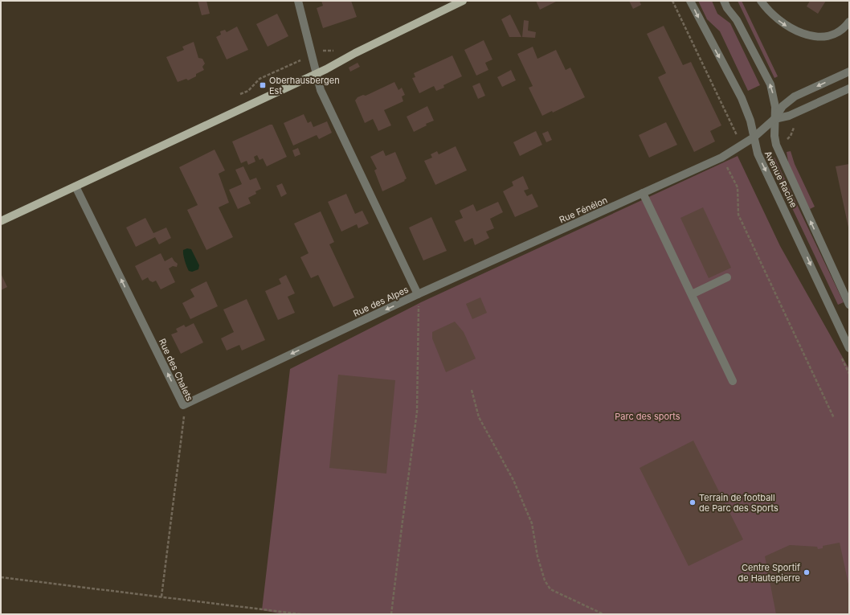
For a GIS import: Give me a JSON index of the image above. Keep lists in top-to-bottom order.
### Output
{
  "streets": {
    "street": [
      "Avenue Racine",
      "Rue Fénélon",
      "Rue des Alpes",
      "Rue des Chalets"
    ]
  },
  "crossings": [
    ["Avenue Racine", "Rue Fénélon"],
    ["Rue Fénélon", "Rue des Alpes"],
    ["Rue des Alpes", "Rue des Chalets"]
  ],
  "one_way": ["Rue des Alpes", "Rue des Chalets"],
  "parks": ["Parc des sports"],
  "places": {
    "transit": ["Oberhausbergen Est"],
    "other": ["Terrain de football de Parc des Sports", "Centre Sportif de Hautepierre"]
  }
}
